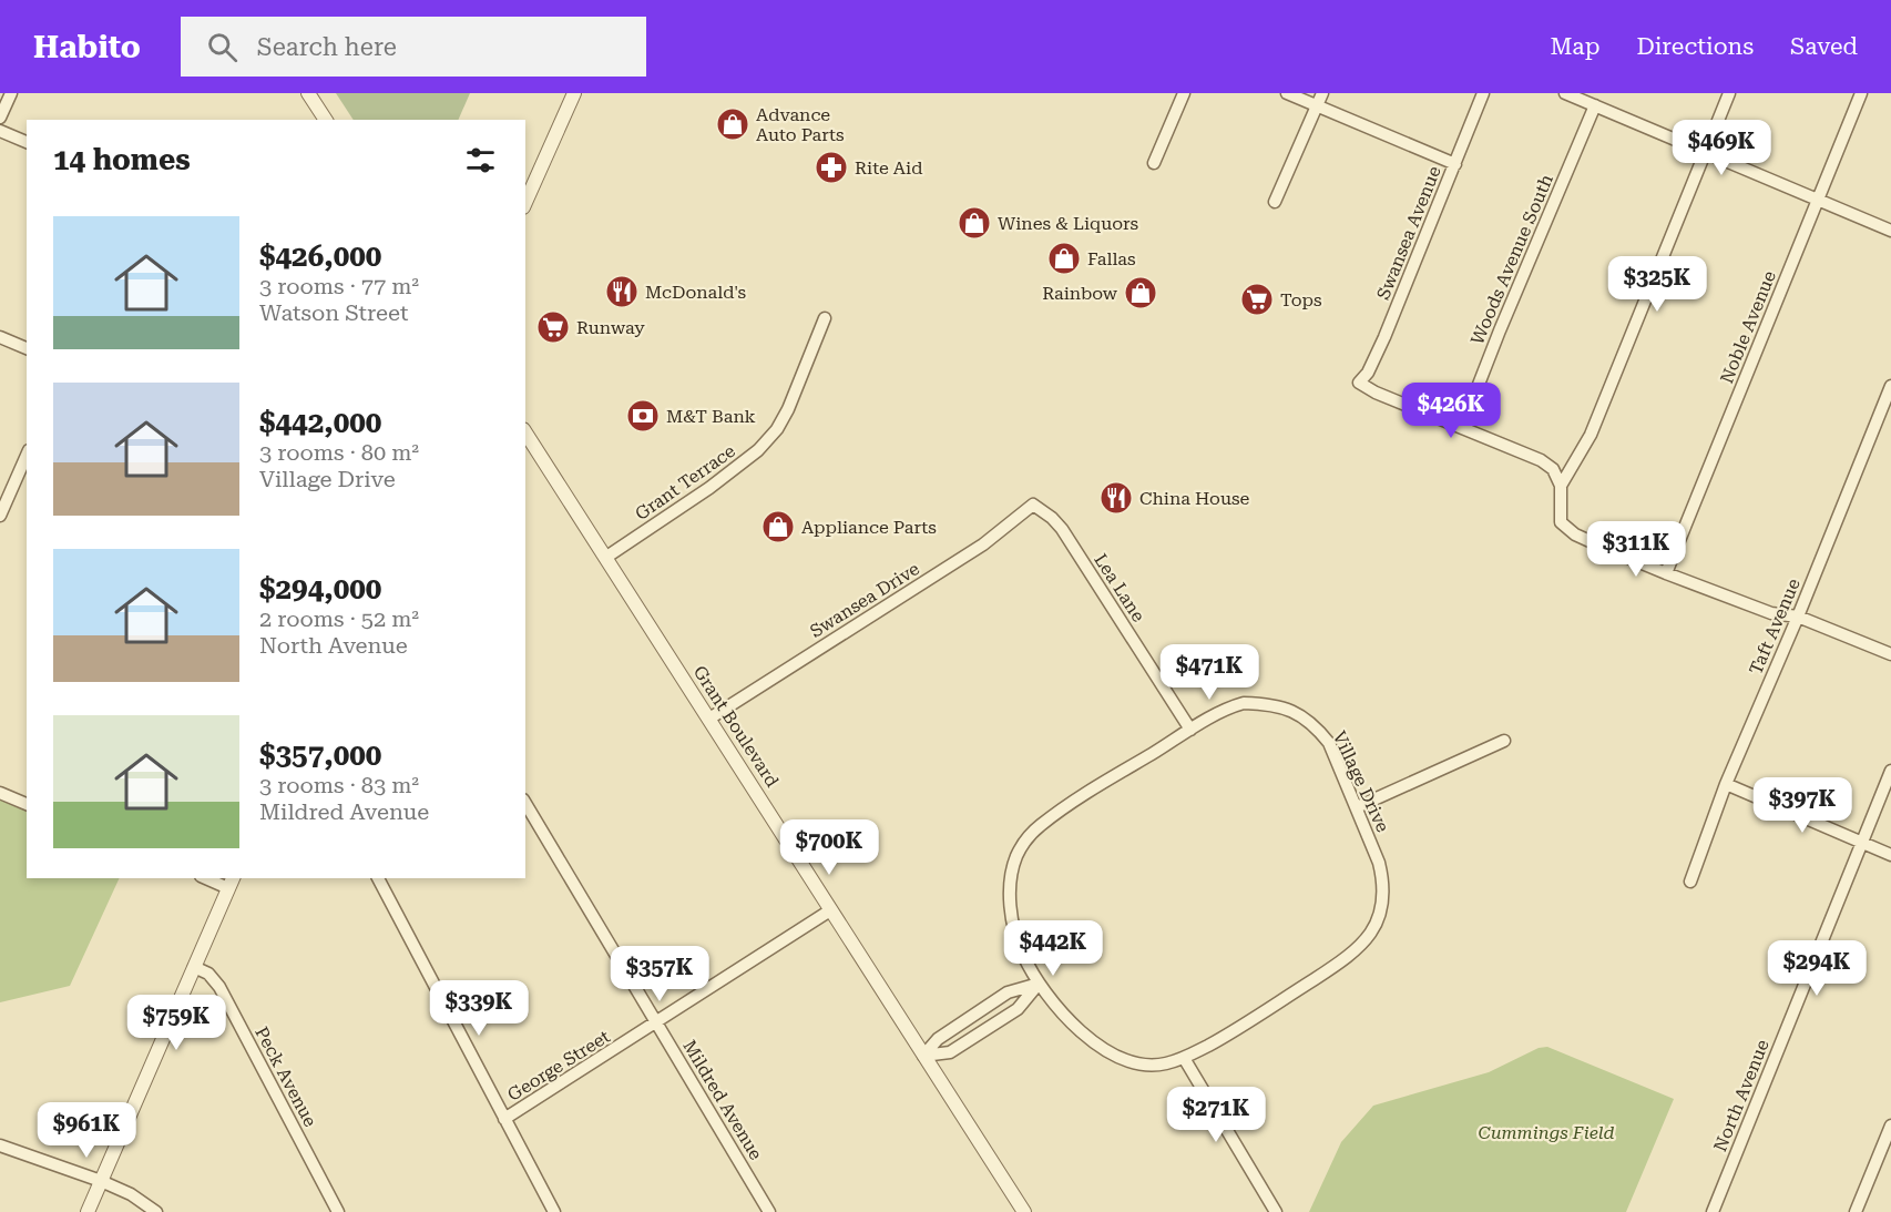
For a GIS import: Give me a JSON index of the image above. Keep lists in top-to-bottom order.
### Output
{
  "streets": {
    "street": [
      "Swansea Avenue",
      "Woods Avenue South",
      "Noble Avenue",
      "Grant Terrace",
      "Lea Lane",
      "Swansea Drive",
      "Taft Avenue",
      "Grant Boulevard",
      "Village Drive",
      "George Street",
      "Peck Avenue",
      "North Avenue",
      "Mildred Avenue"
    ]
  },
  "crossings": [
    ["Swansea Avenue", "Woods Avenue South"],
    ["Grant Terrace", "Grant Boulevard"],
    ["Lea Lane", "Swansea Drive"],
    ["Lea Lane", "Village Drive"],
    ["Swansea Drive", "Grant Boulevard"],
    ["Grant Boulevard", "George Street"],
    ["George Street", "Mildred Avenue"]
  ],
  "parks": ["Cummings Field"],
  "places": {
    "shop": [
      "Advance Auto Parts",
      "Wines & Liquors",
      "Fallas",
      "Rainbow",
      "Appliance Parts"
    ],
    "pharmacy": ["Rite Aid"],
    "restaurant": ["McDonald's", "China House"],
    "supermarket": ["Tops", "Runway"],
    "bank": ["M&T Bank"]
  },
  "page": {
    "header": "Habito",
    "search": "Search here",
    "nav": ["Map", "Directions", "Saved"],
    "price": [
      "$469K",
      "$325K",
      "$426K",
      "$311K",
      "$471K",
      "$397K",
      "$700K",
      "$442K",
      "$294K",
      "$357K",
      "$339K",
      "$759K",
      "$271K",
      "$961K"
    ],
    "heading": "14 homes",
    "list": [
      {
        "name": "$426,000",
        "note": "3 rooms · 77 m² · Watson Street"
      },
      {
        "name": "$442,000",
        "note": "3 rooms · 80 m² · Village Drive"
      },
      {
        "name": "$294,000",
        "note": "2 rooms · 52 m² · North Avenue"
      },
      {
        "name": "$357,000",
        "note": "3 rooms · 83 m² · Mildred Avenue"
      }
    ]
  }
}
